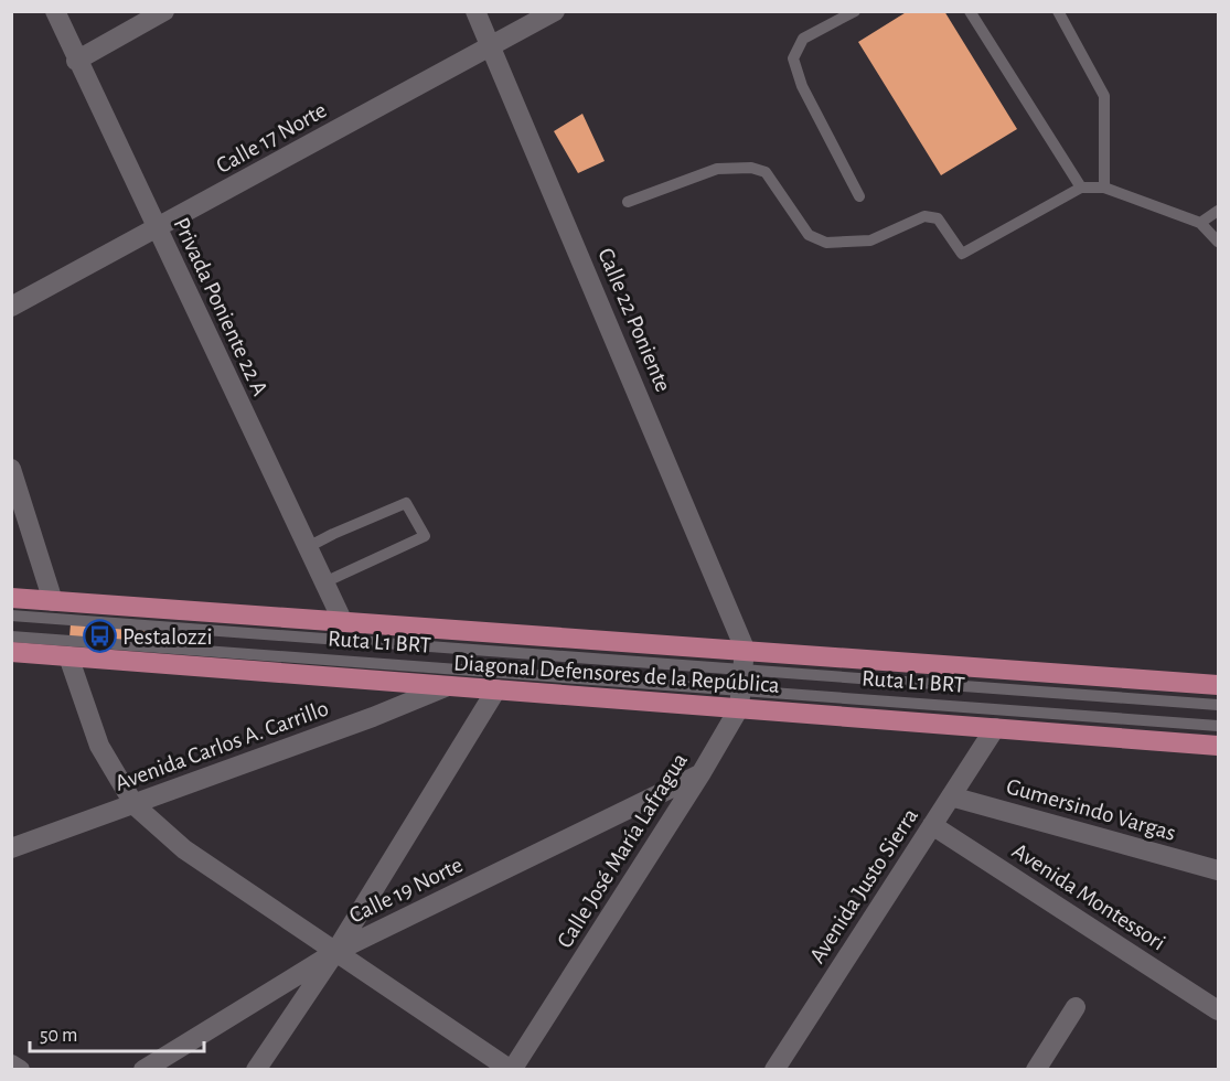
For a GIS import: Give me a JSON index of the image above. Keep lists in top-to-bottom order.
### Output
{
  "streets": {
    "main road": ["Diagonal Defensores de la República"],
    "street": [
      "Calle 17 Norte",
      "Privada Poniente 22 A",
      "Calle 22 Poniente",
      "Avenida Carlos A. Carrillo",
      "Gumersindo Vargas",
      "Calle José María Lafragua",
      "Avenida Justo Sierra",
      "Calle 19 Norte",
      "Avenida Montessori"
    ],
    "lane": ["Ruta L1 BRT"]
  },
  "crossings": [
    ["Calle 17 Norte", "Privada Poniente 22 A"],
    ["Calle 17 Norte", "Calle 22 Poniente"],
    ["Privada Poniente 22 A", "Diagonal Defensores de la República"],
    ["Calle 22 Poniente", "Diagonal Defensores de la República"],
    ["Calle 22 Poniente", "Calle José María Lafragua"],
    ["Ruta L1 BRT", "Diagonal Defensores de la República"],
    ["Ruta L1 BRT", "Calle José María Lafragua"],
    ["Diagonal Defensores de la República", "Avenida Carlos A. Carrillo"],
    ["Diagonal Defensores de la República", "Calle José María Lafragua"],
    ["Diagonal Defensores de la República", "Avenida Justo Sierra"],
    ["Gumersindo Vargas", "Avenida Justo Sierra"],
    ["Calle José María Lafragua", "Calle 19 Norte"],
    ["Avenida Justo Sierra", "Avenida Montessori"]
  ],
  "places": {
    "bus stop": ["Pestalozzi"]
  },
  "scale_bar": "50 m"
}
